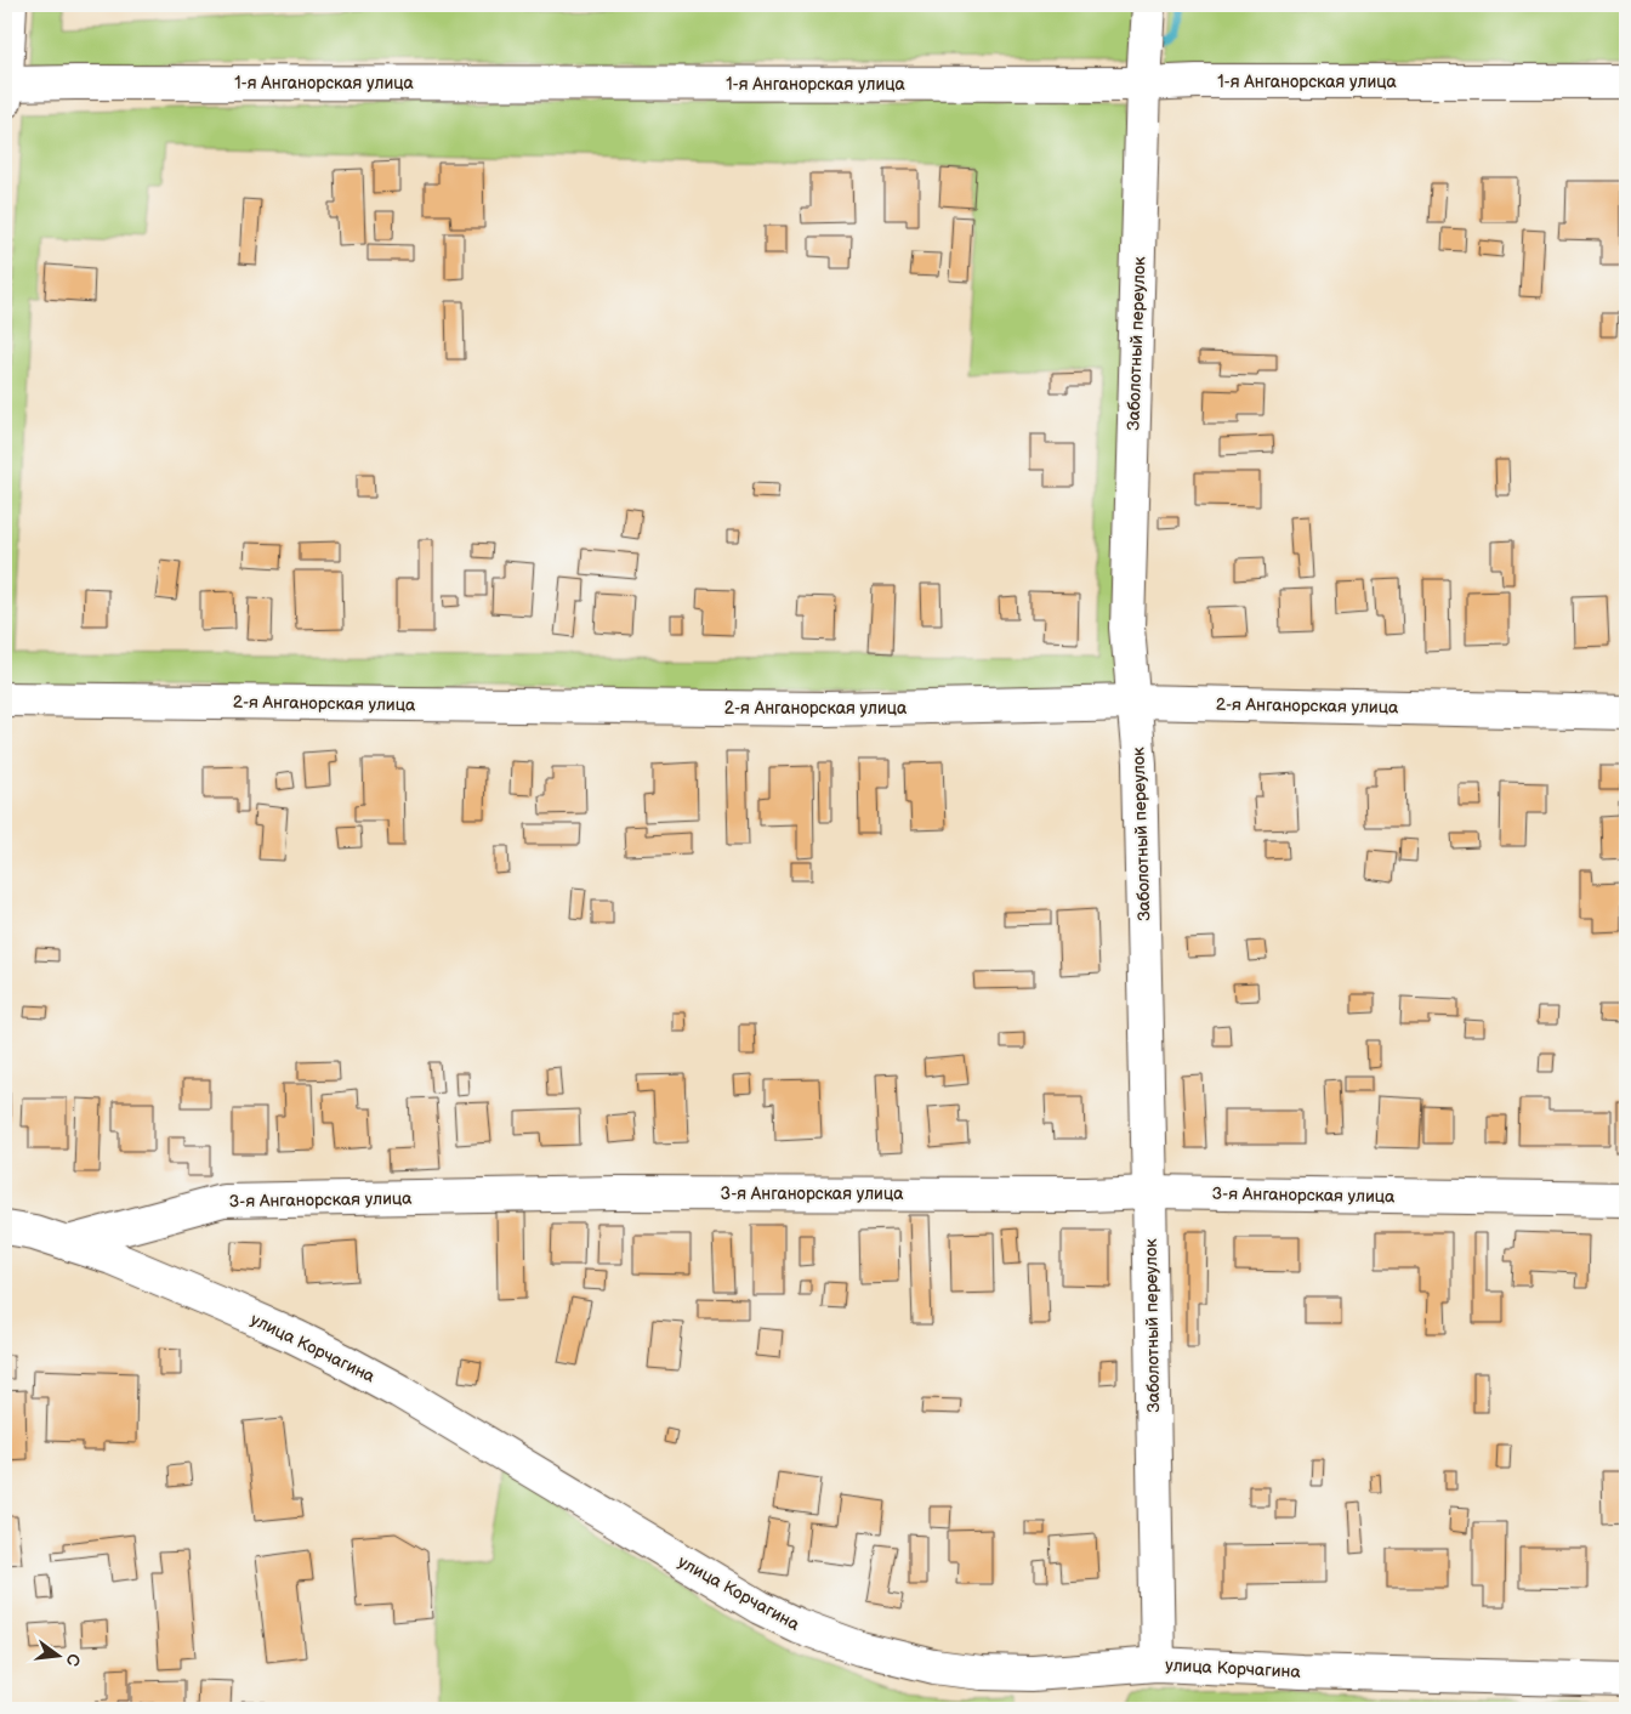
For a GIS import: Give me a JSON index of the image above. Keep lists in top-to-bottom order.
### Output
{
  "streets": {
    "street": [
      "1-я Анганорская улица",
      "Заболотный переулок",
      "2-я Анганорская улица",
      "3-я Анганорская улица",
      "улица Корчагина"
    ]
  },
  "crossings": [
    ["1-я Анганорская улица", "Заболотный переулок"],
    ["Заболотный переулок", "2-я Анганорская улица"],
    ["Заболотный переулок", "3-я Анганорская улица"],
    ["Заболотный переулок", "улица Корчагина"],
    ["3-я Анганорская улица", "улица Корчагина"]
  ],
  "north": "right"
}
